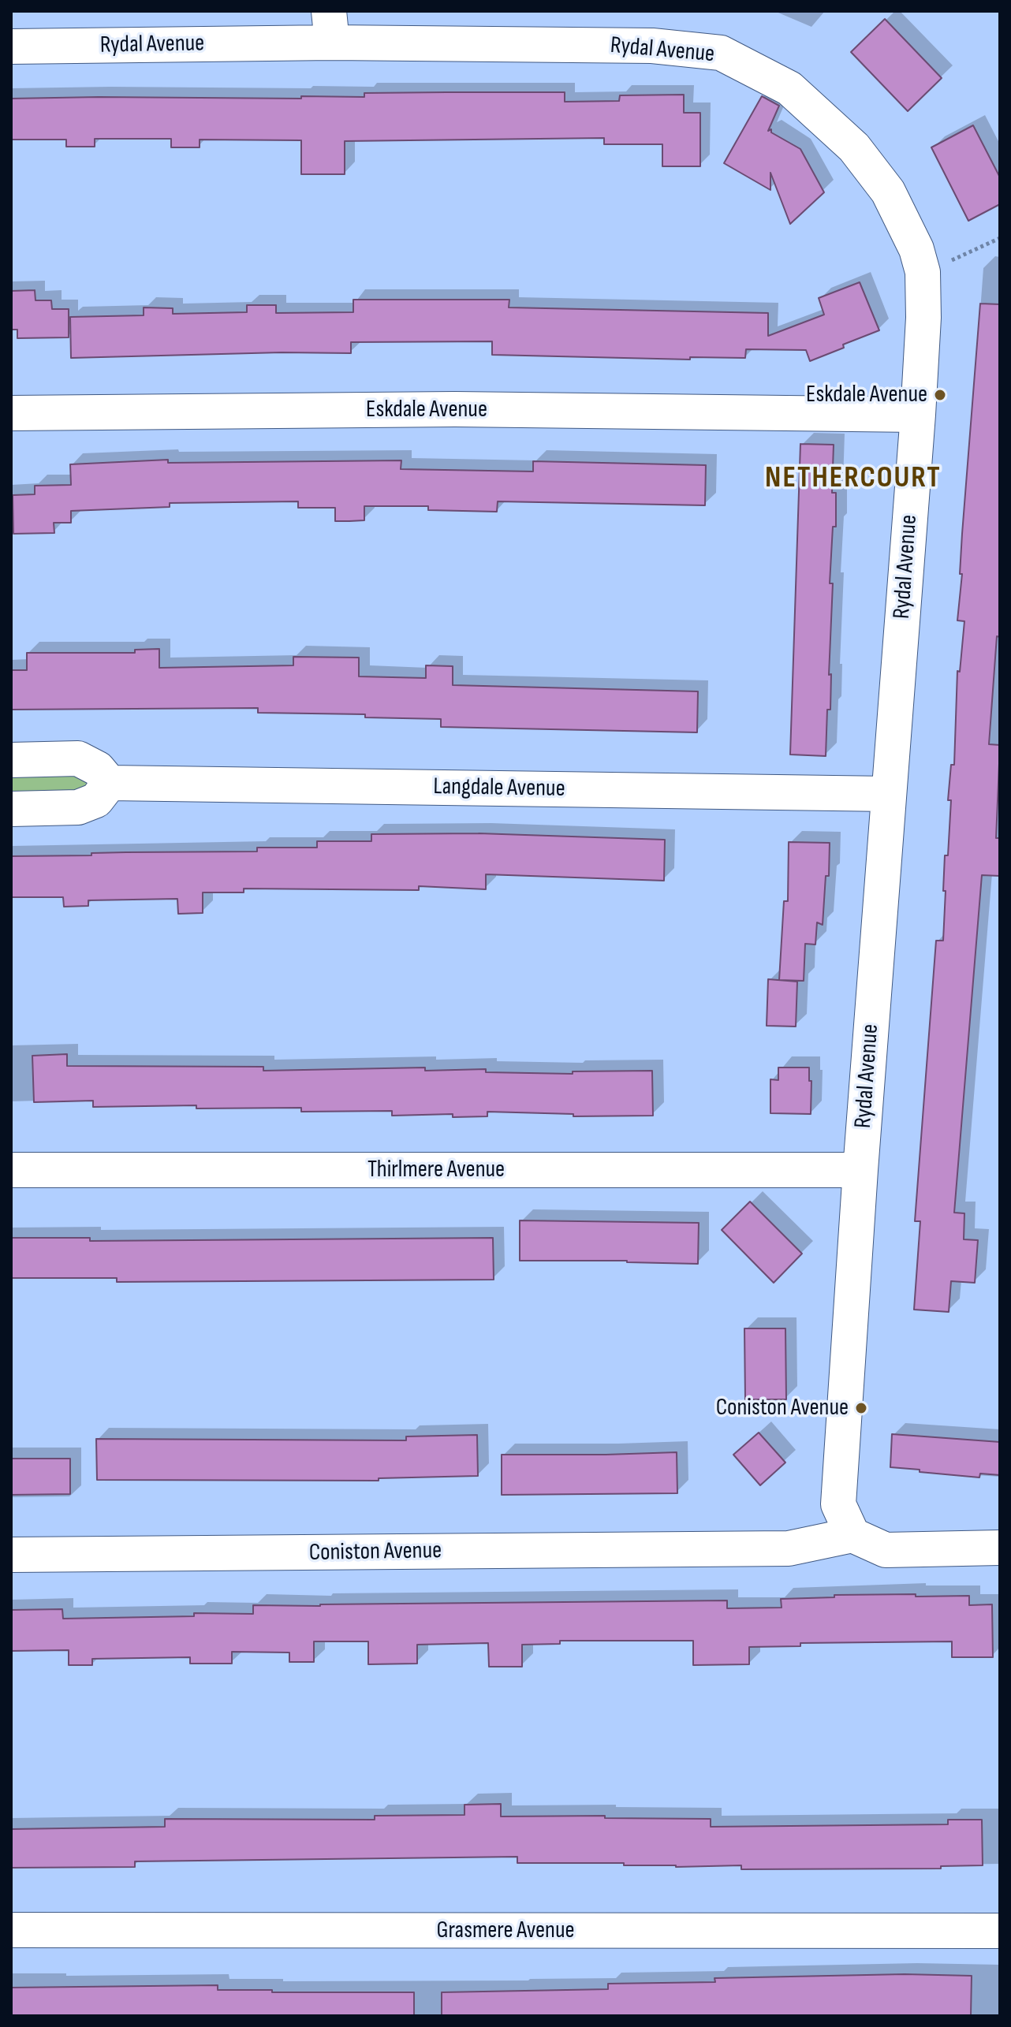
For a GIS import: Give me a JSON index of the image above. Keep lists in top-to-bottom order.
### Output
{
  "streets": {
    "street": [
      "Rydal Avenue",
      "Eskdale Avenue",
      "Langdale Avenue",
      "Thirlmere Avenue",
      "Coniston Avenue",
      "Grasmere Avenue"
    ]
  },
  "crossings": [
    ["Rydal Avenue", "Eskdale Avenue"],
    ["Rydal Avenue", "Langdale Avenue"],
    ["Rydal Avenue", "Thirlmere Avenue"],
    ["Rydal Avenue", "Coniston Avenue"]
  ],
  "districts": ["NETHERCOURT"],
  "places": ["Eskdale Avenue", "Coniston Avenue"]
}
